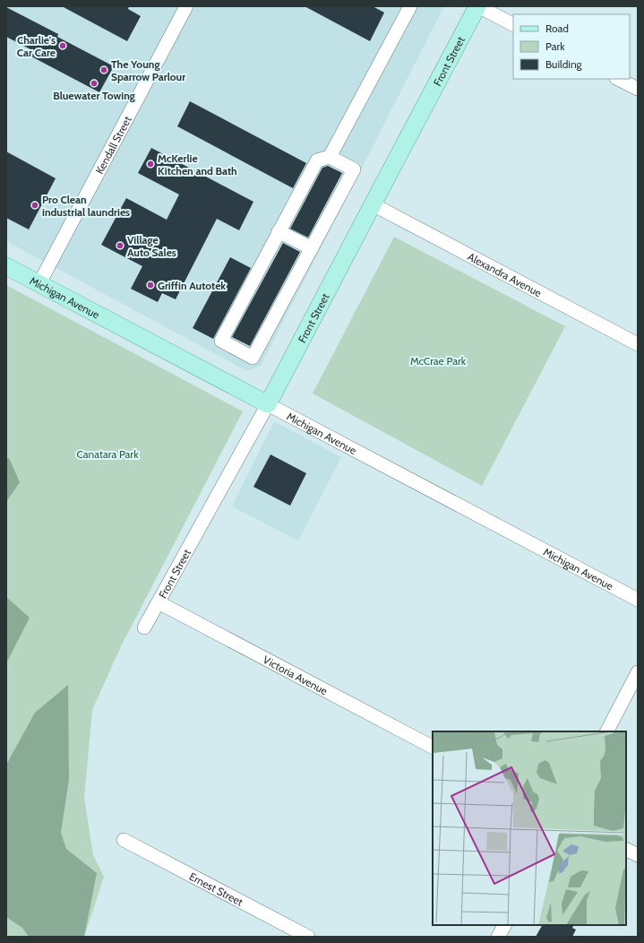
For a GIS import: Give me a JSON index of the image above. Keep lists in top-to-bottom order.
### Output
{
  "streets": {
    "main road": ["Front Street", "Michigan Avenue"],
    "street": [
      "Kendall Street",
      "Alexandra Avenue",
      "Victoria Avenue",
      "Ernest Street"
    ]
  },
  "crossings": [
    ["Front Street", "Alexandra Avenue"],
    ["Front Street", "Michigan Avenue"],
    ["Front Street", "Victoria Avenue"],
    ["Kendall Street", "Michigan Avenue"]
  ],
  "parks": ["McCrae Park", "Canatara Park"],
  "places": [
    "Charlie's Car Care",
    "The Young Sparrow Parlour",
    "Bluewater Towing",
    "McKerlie Kitchen and Bath",
    "Pro Clean industrial laundries",
    "Village Auto Sales",
    "Griffin Autotek"
  ],
  "legend": ["Road", "Park", "Building"]
}
